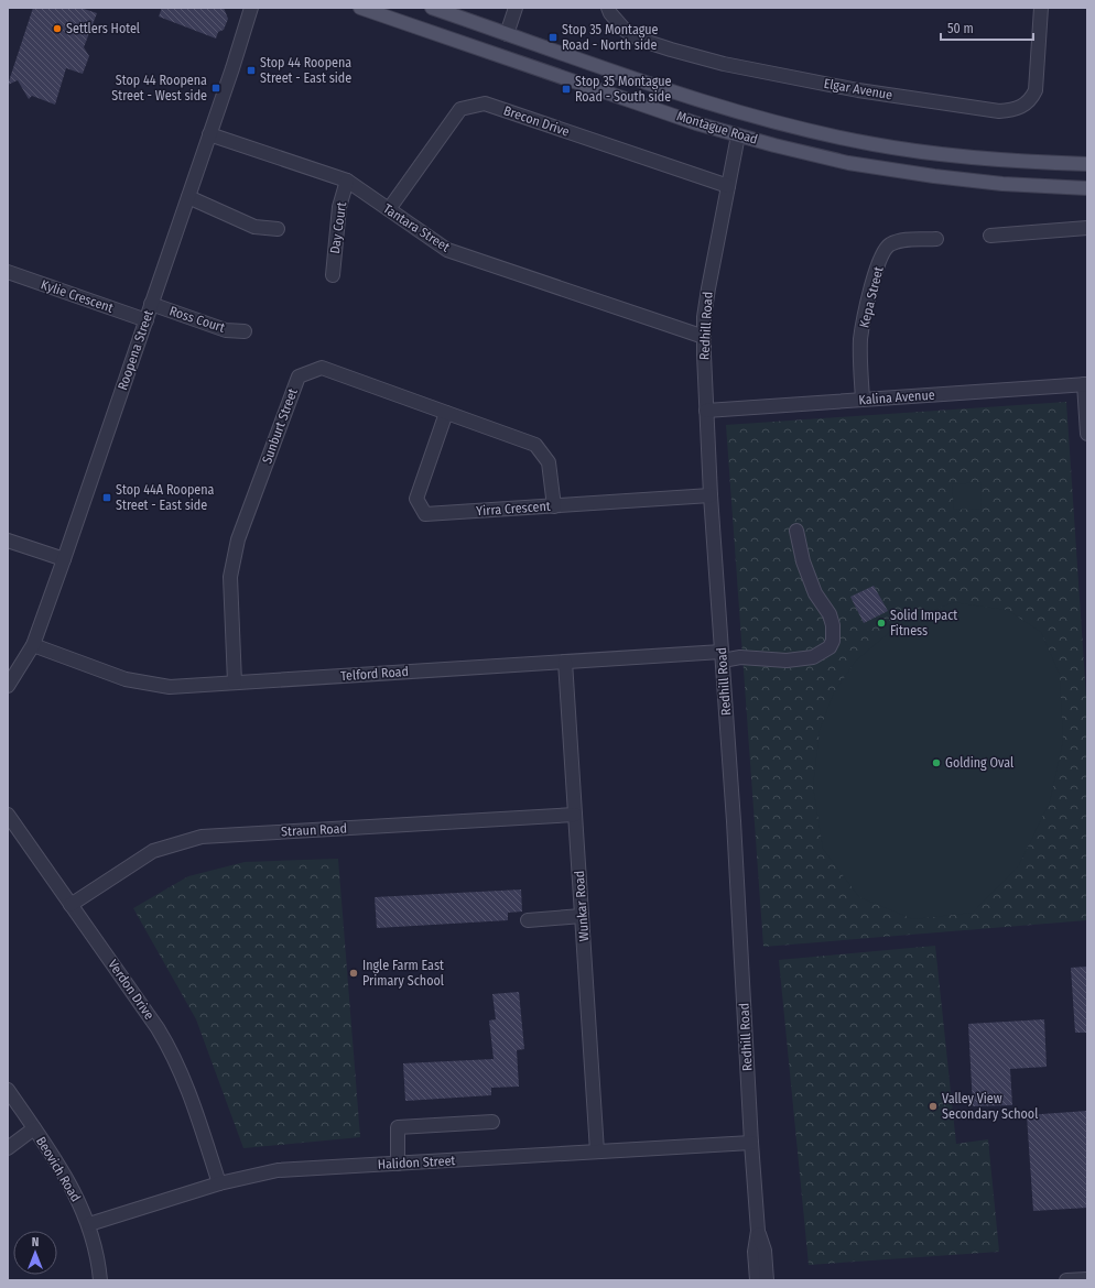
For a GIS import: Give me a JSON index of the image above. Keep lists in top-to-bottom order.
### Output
{
  "streets": {
    "main road": ["Montague Road"],
    "street": [
      "Elgar Avenue",
      "Brecon Drive",
      "Day Court",
      "Tantara Street",
      "Kylie Crescent",
      "Kepa Street",
      "Ross Court",
      "Redhill Road",
      "Roopena Street",
      "Kalina Avenue",
      "Sunburt Street",
      "Yirra Crescent",
      "Telford Road",
      "Straun Road",
      "Wunkar Road",
      "Verdon Drive",
      "Halidon Street",
      "Beovich Road"
    ]
  },
  "crossings": [
    ["Brecon Drive", "Tantara Street"],
    ["Brecon Drive", "Redhill Road"],
    ["Montague Road", "Redhill Road"],
    ["Day Court", "Tantara Street"],
    ["Tantara Street", "Redhill Road"],
    ["Tantara Street", "Roopena Street"],
    ["Kylie Crescent", "Roopena Street"],
    ["Kepa Street", "Kalina Avenue"],
    ["Ross Court", "Roopena Street"],
    ["Redhill Road", "Kalina Avenue"],
    ["Redhill Road", "Yirra Crescent"],
    ["Redhill Road", "Telford Road"],
    ["Redhill Road", "Halidon Street"],
    ["Roopena Street", "Telford Road"],
    ["Sunburt Street", "Yirra Crescent"],
    ["Sunburt Street", "Telford Road"],
    ["Telford Road", "Wunkar Road"],
    ["Straun Road", "Wunkar Road"],
    ["Straun Road", "Verdon Drive"],
    ["Wunkar Road", "Halidon Street"],
    ["Verdon Drive", "Halidon Street"],
    ["Halidon Street", "Beovich Road"]
  ],
  "places": {
    "other": [
      "Settlers Hotel",
      "Solid Impact Fitness",
      "Golding Oval",
      "Ingle Farm East Primary School",
      "Valley View Secondary School"
    ],
    "transit": [
      "Stop 35 Montague Road - North side",
      "Stop 44 Roopena Street - East side",
      "Stop 44 Roopena Street - West side",
      "Stop 35 Montague Road - South side",
      "Stop 44A Roopena Street - East side"
    ]
  },
  "scale_bar": "50 m",
  "north": "top"
}
